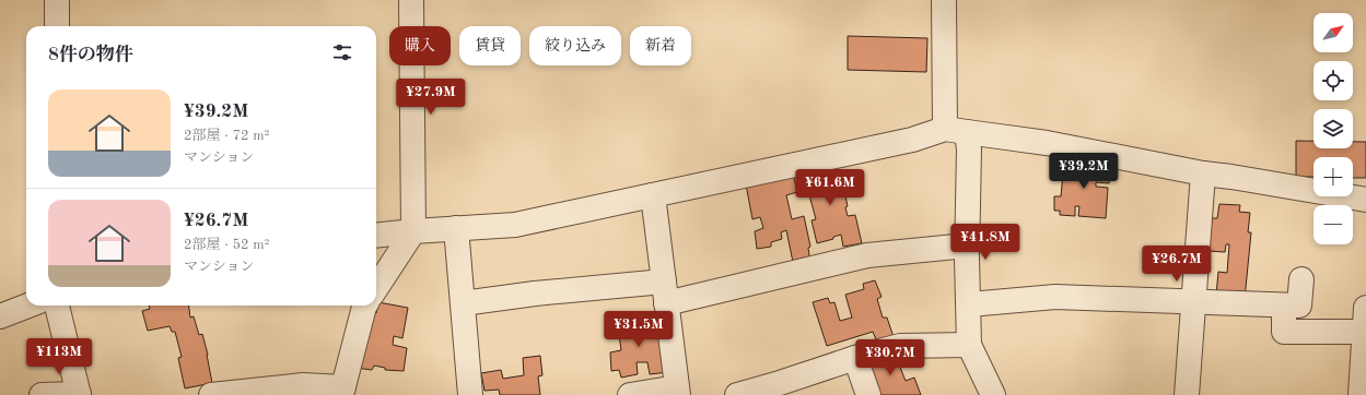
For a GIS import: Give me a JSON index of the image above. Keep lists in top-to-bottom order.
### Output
{
  "north": "top right",
  "page": {
    "map_buttons": ["+", "−"],
    "chip": [
      "購入",
      "賃貸",
      "絞り込み",
      "新着"
    ],
    "heading": "8件の物件",
    "price": [
      "¥27.9M",
      "¥39.2M",
      "¥61.6M",
      "¥41.8M",
      "¥26.7M",
      "¥31.5M",
      "¥113M",
      "¥30.7M"
    ],
    "list": [
      {
        "name": "¥39.2M",
        "note": "2部屋 · 72 m² · マンション"
      },
      {
        "name": "¥26.7M",
        "note": "2部屋 · 52 m² · マンション"
      }
    ]
  }
}
